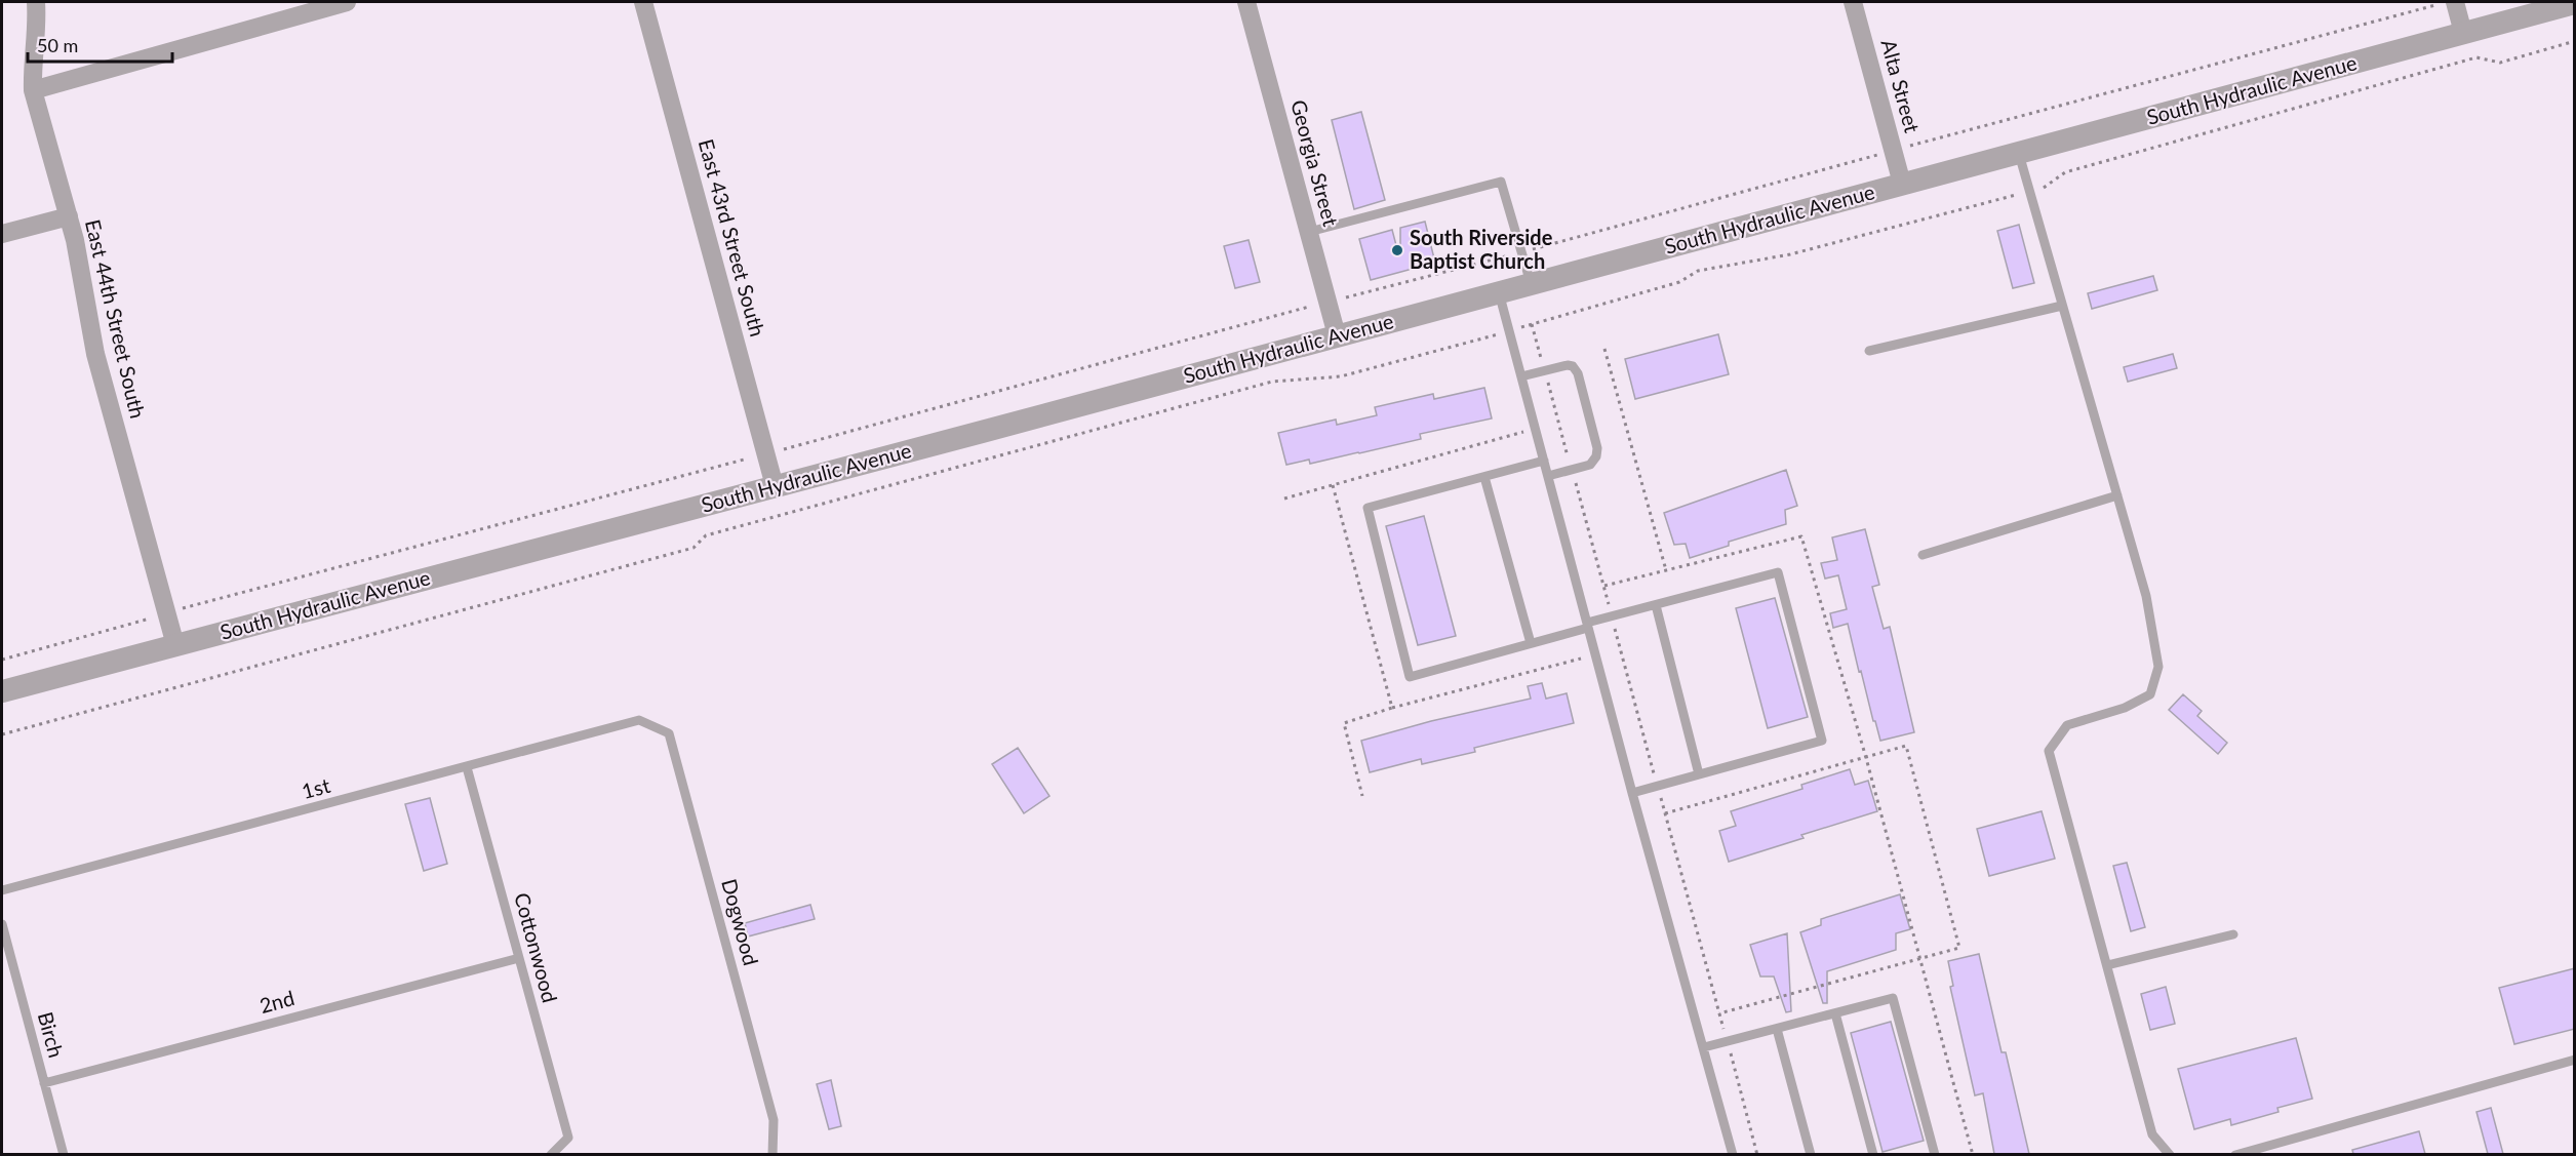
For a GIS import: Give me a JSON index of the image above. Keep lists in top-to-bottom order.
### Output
{
  "streets": {
    "street": [
      "Alta Street",
      "South Hydraulic Avenue",
      "Georgia Street",
      "East 43rd Street South",
      "East 44th Street South"
    ],
    "lane": [
      "1st",
      "Dogwood",
      "Cottonwood",
      "2nd",
      "Birch"
    ]
  },
  "crossings": [
    ["Alta Street", "South Hydraulic Avenue"],
    ["South Hydraulic Avenue", "Georgia Street"],
    ["South Hydraulic Avenue", "East 43rd Street South"],
    ["South Hydraulic Avenue", "East 44th Street South"],
    ["1st", "Dogwood"],
    ["1st", "Cottonwood"],
    ["Cottonwood", "2nd"],
    ["2nd", "Birch"]
  ],
  "places": ["South Riverside Baptist Church"],
  "scale_bar": "50 m"
}
